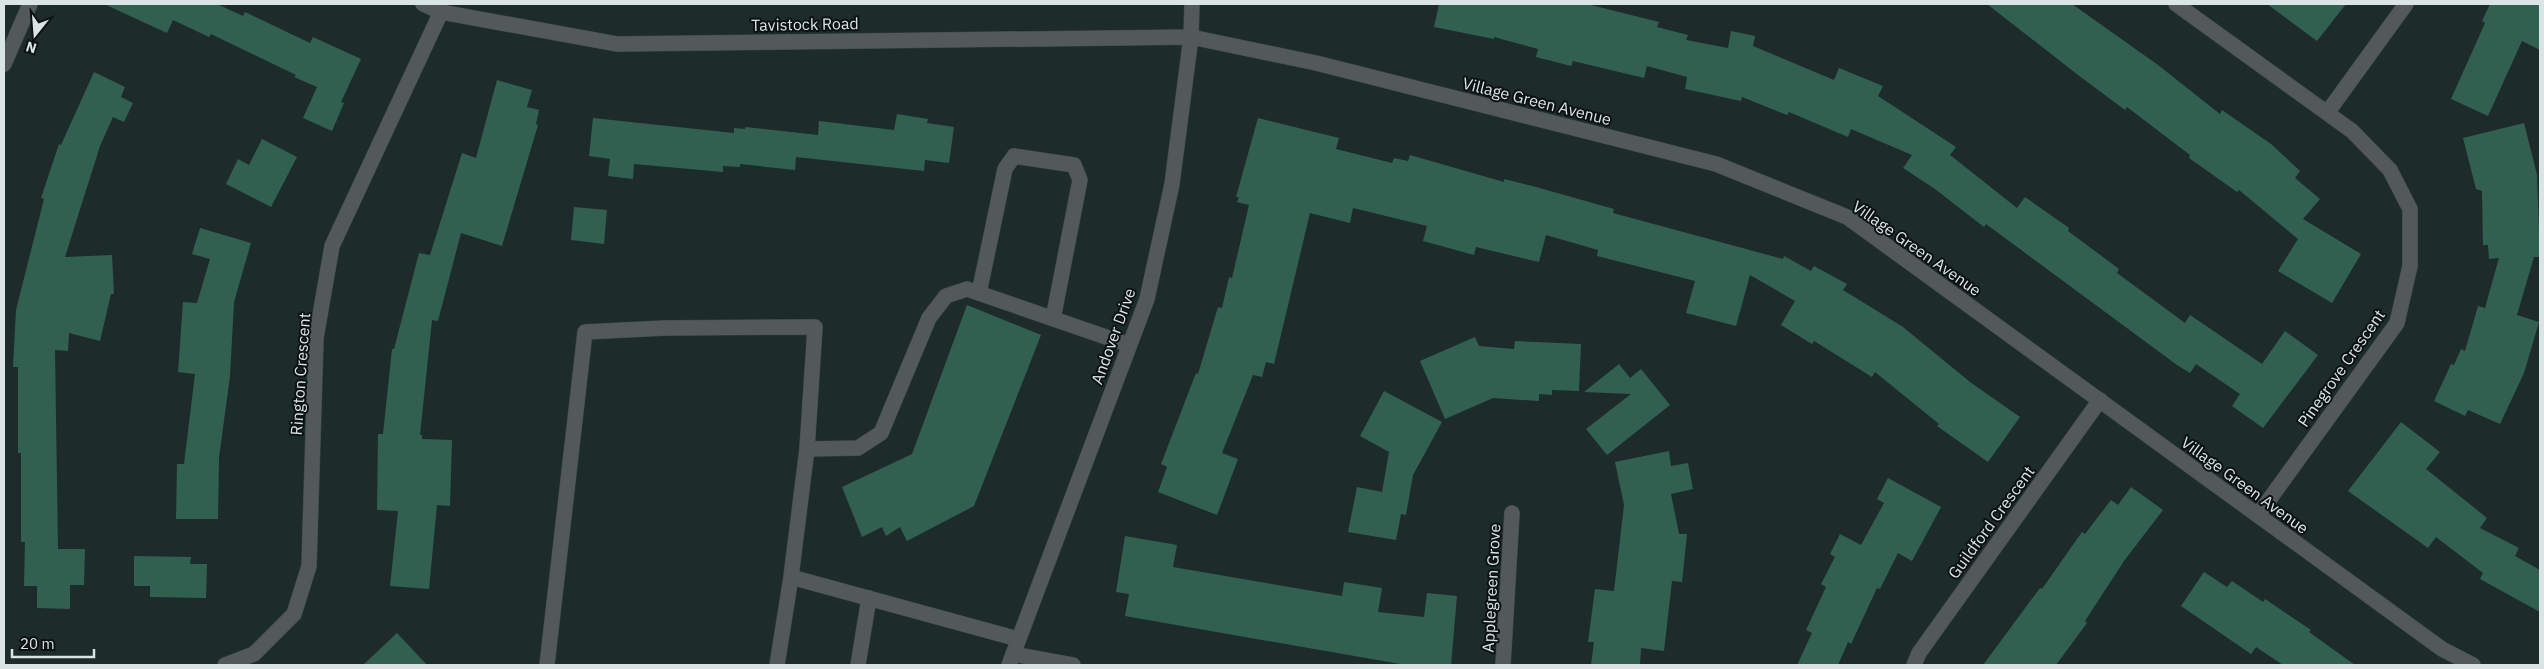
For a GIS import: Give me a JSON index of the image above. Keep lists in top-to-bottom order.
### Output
{
  "streets": {
    "street": [
      "Tavistock Road",
      "Village Green Avenue",
      "Andover Drive",
      "Pinegrove Crescent",
      "Rington Crescent",
      "Guildford Crescent",
      "Applegreen Grove"
    ]
  },
  "crossings": [
    ["Tavistock Road", "Village Green Avenue"],
    ["Tavistock Road", "Andover Drive"],
    ["Tavistock Road", "Rington Crescent"],
    ["Village Green Avenue", "Andover Drive"],
    ["Village Green Avenue", "Pinegrove Crescent"],
    ["Village Green Avenue", "Guildford Crescent"]
  ],
  "scale_bar": "20 m",
  "north": "bottom"
}
